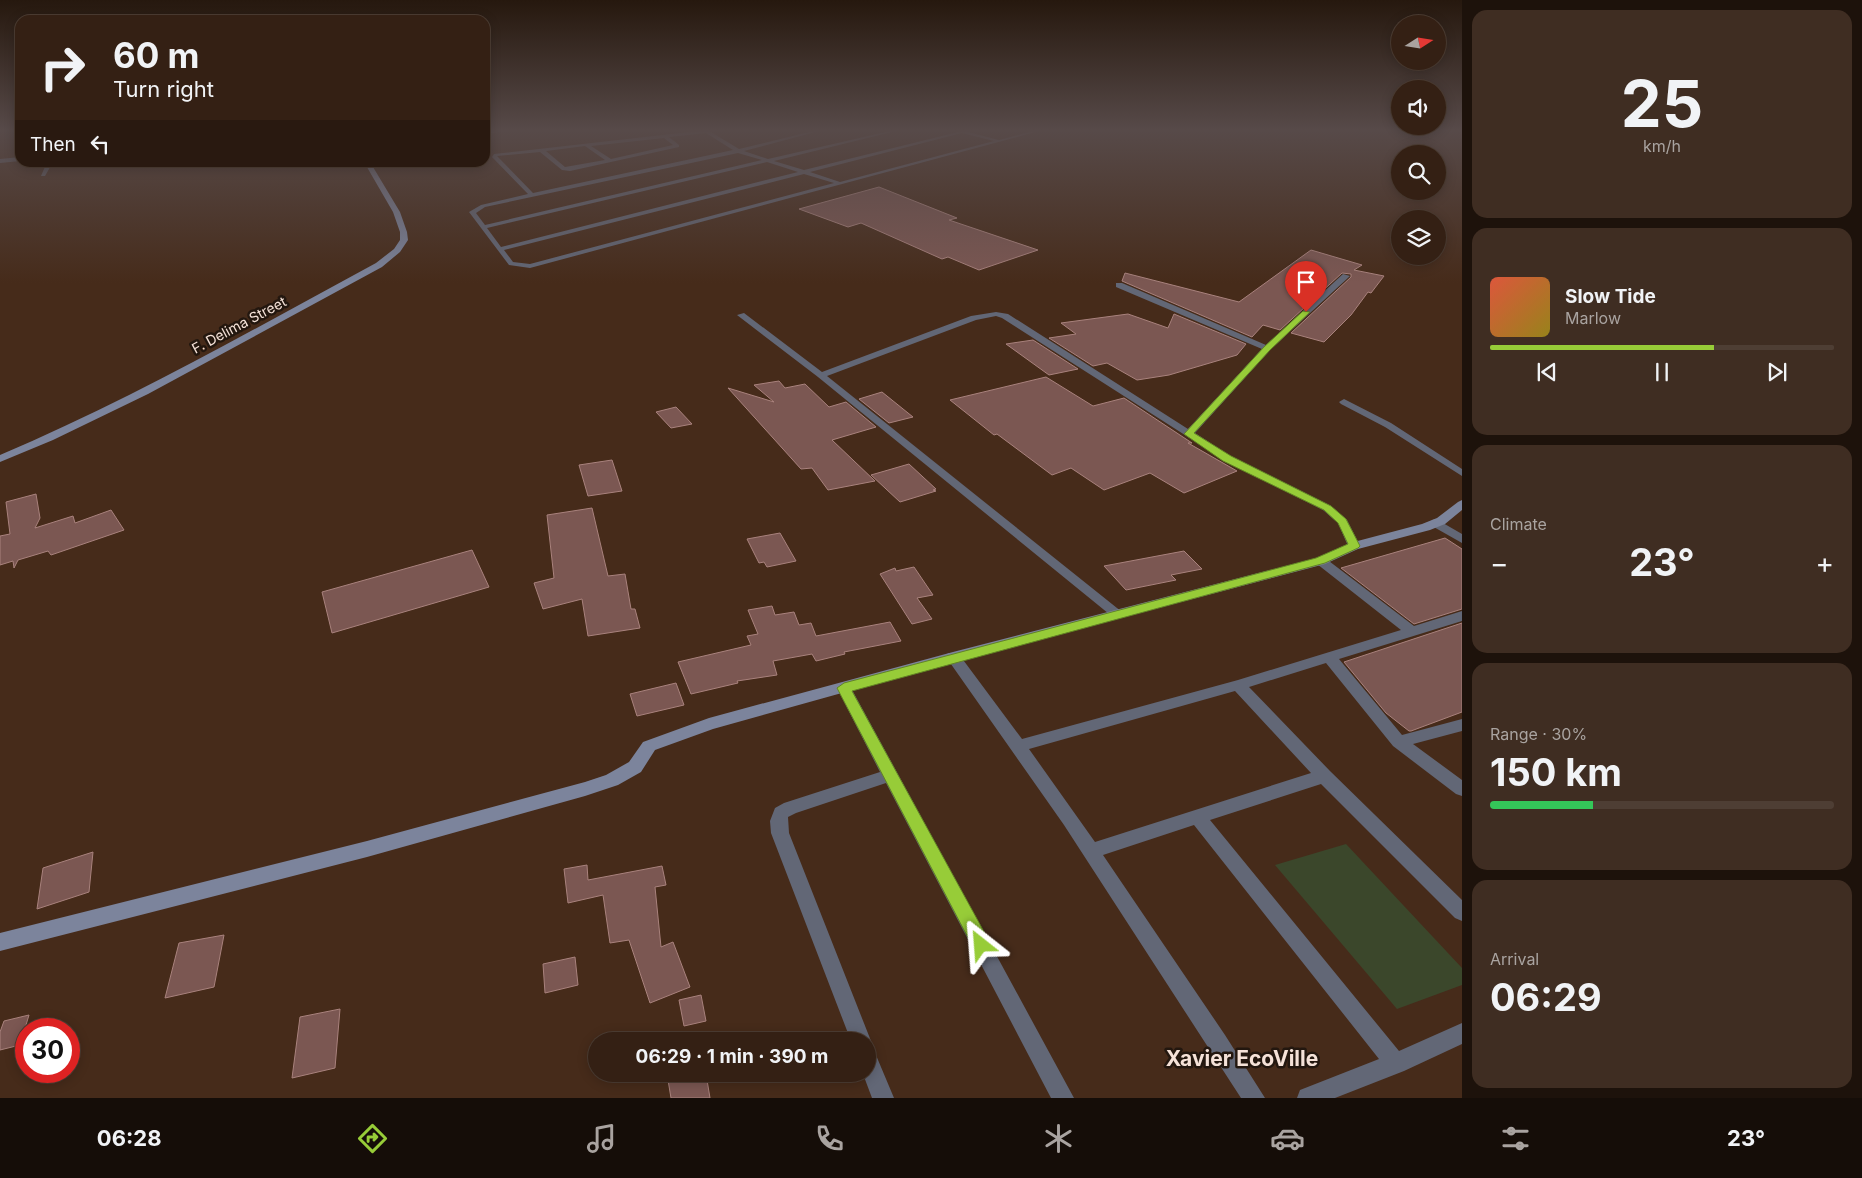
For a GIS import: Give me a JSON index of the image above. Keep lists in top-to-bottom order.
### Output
{
  "streets": {
    "street": ["F. Delima Street"]
  },
  "districts": ["Xavier EcoVille"],
  "north": "right",
  "page": {
    "tile": [
      ["25", "km/h"],
      "Climate",
      ["Range · 30%", "150 km"],
      ["Arrival", "06:29"]
    ],
    "turn": ["60 m", "Turn right"],
    "then": "Then",
    "song": ["Slow Tide", "Marlow"],
    "heat": ["−", "23°", "+"],
    "limit": "30",
    "trip": "06:29 · 1 min · 390 m",
    "tabs": ["06:28", "23°"]
  }
}
